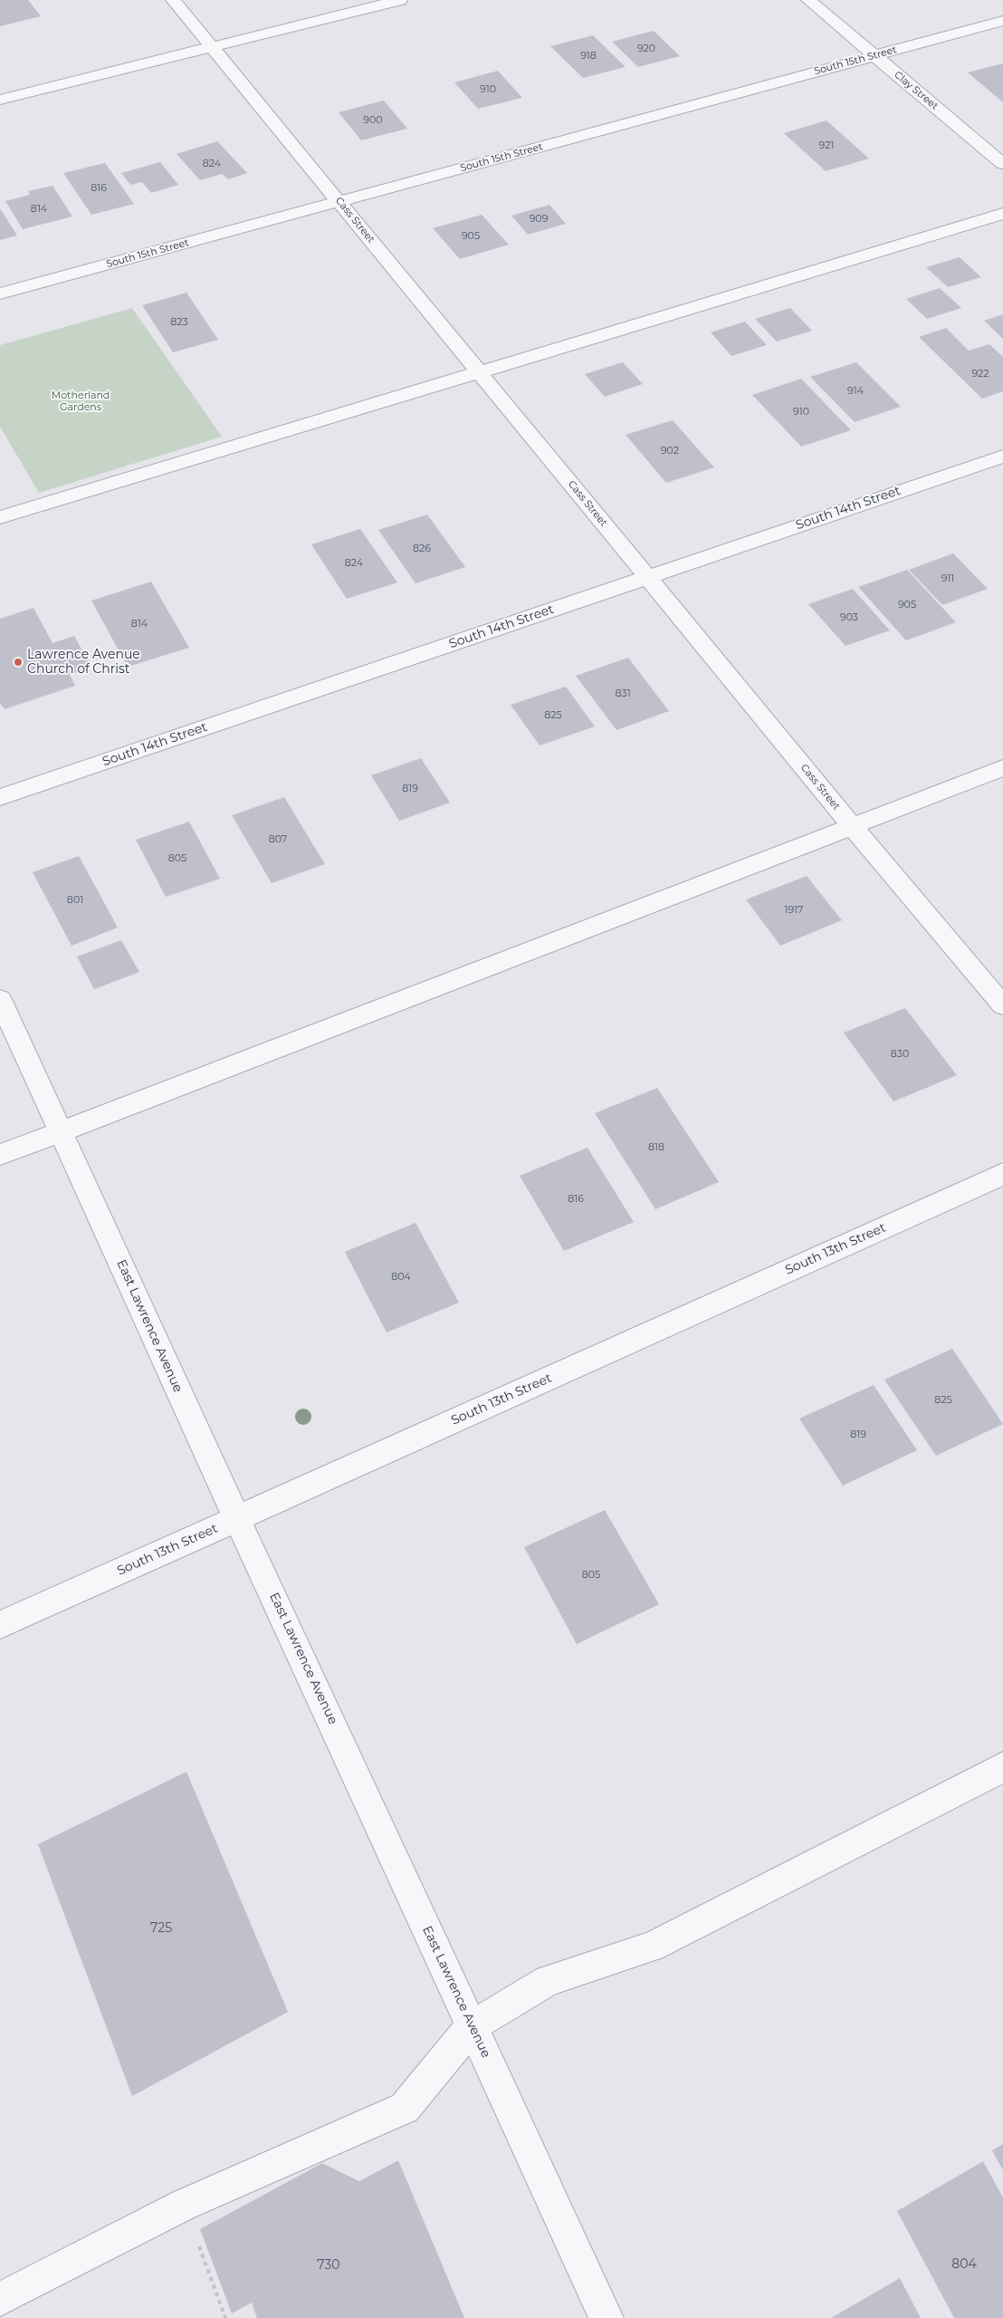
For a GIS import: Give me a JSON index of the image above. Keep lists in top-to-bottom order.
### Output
{
  "streets": {
    "street": [
      "South 15th Street",
      "Clay Street",
      "Cass Street",
      "South 14th Street",
      "South 13th Street",
      "East Lawrence Avenue"
    ]
  },
  "crossings": [
    ["South 15th Street", "Clay Street"],
    ["South 15th Street", "Cass Street"],
    ["Cass Street", "South 14th Street"],
    ["South 13th Street", "East Lawrence Avenue"]
  ],
  "parks": ["Motherland Gardens"],
  "places": ["Lawrence Avenue Church of Christ"],
  "house_numbers": [
    "920",
    "918",
    "910",
    "900",
    "921",
    "824",
    "816",
    "814",
    "909",
    "905",
    "823",
    "922",
    "914",
    "910",
    "902",
    "826",
    "824",
    "911",
    "905",
    "903",
    "814",
    "831",
    "825",
    "819",
    "807",
    "805",
    "801",
    "1917",
    "830",
    "818",
    "816",
    "804",
    "825",
    "819",
    "805",
    "725",
    "804",
    "730"
  ]
}
